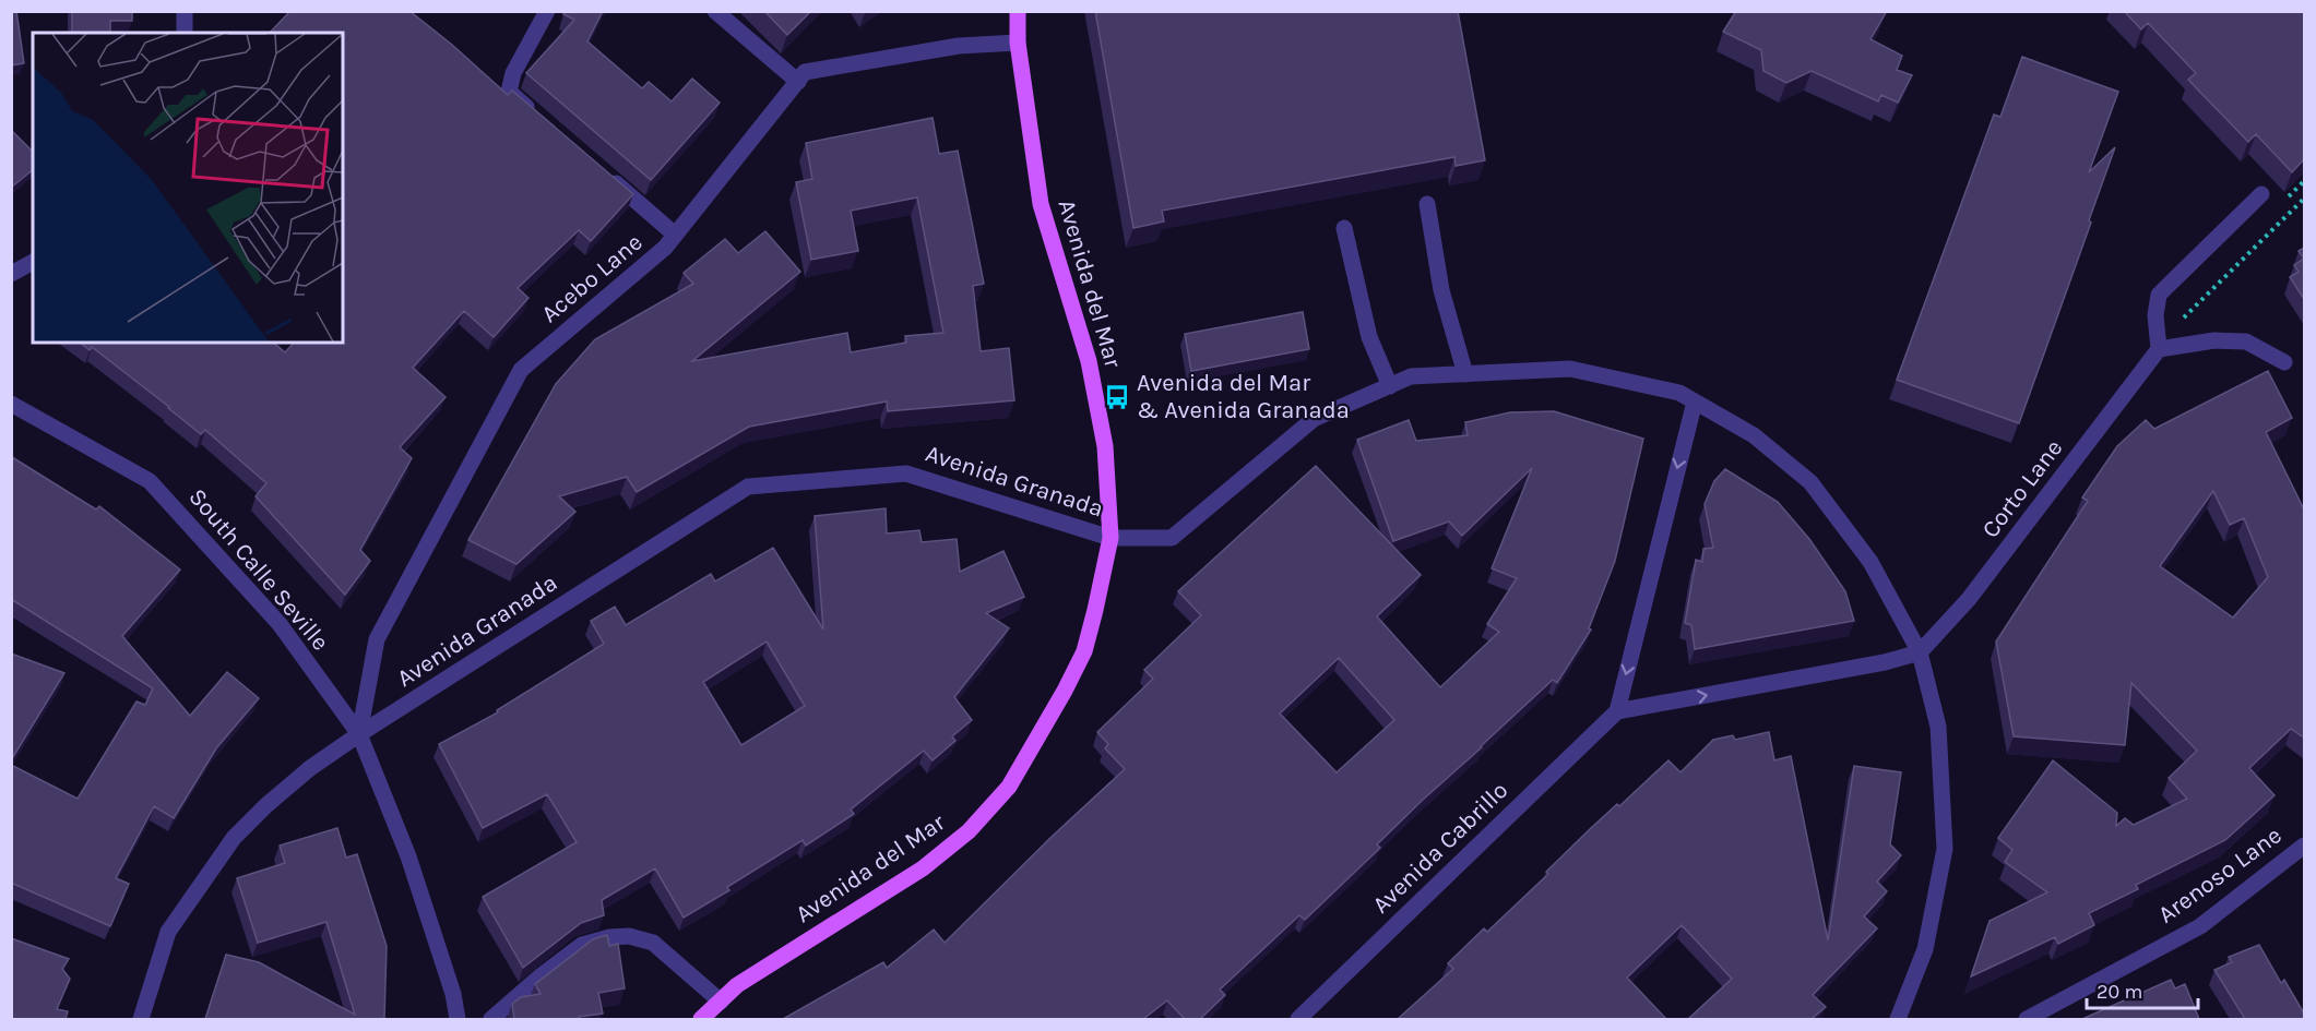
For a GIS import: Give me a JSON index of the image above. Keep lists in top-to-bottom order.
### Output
{
  "streets": {
    "main road": ["Avenida del Mar"],
    "street": [
      "Acebo Lane",
      "Avenida Granada",
      "Corto Lane",
      "South Calle Seville",
      "Avenida Cabrillo",
      "Arenoso Lane"
    ]
  },
  "crossings": [
    ["Acebo Lane", "Avenida del Mar"],
    ["Acebo Lane", "Avenida Granada"],
    ["Acebo Lane", "South Calle Seville"],
    ["Avenida del Mar", "Avenida Granada"],
    ["Avenida Granada", "Corto Lane"],
    ["Avenida Granada", "South Calle Seville"]
  ],
  "places": {
    "bus stop": ["Avenida del Mar & Avenida Granada"]
  },
  "scale_bar": "20 m"
}
